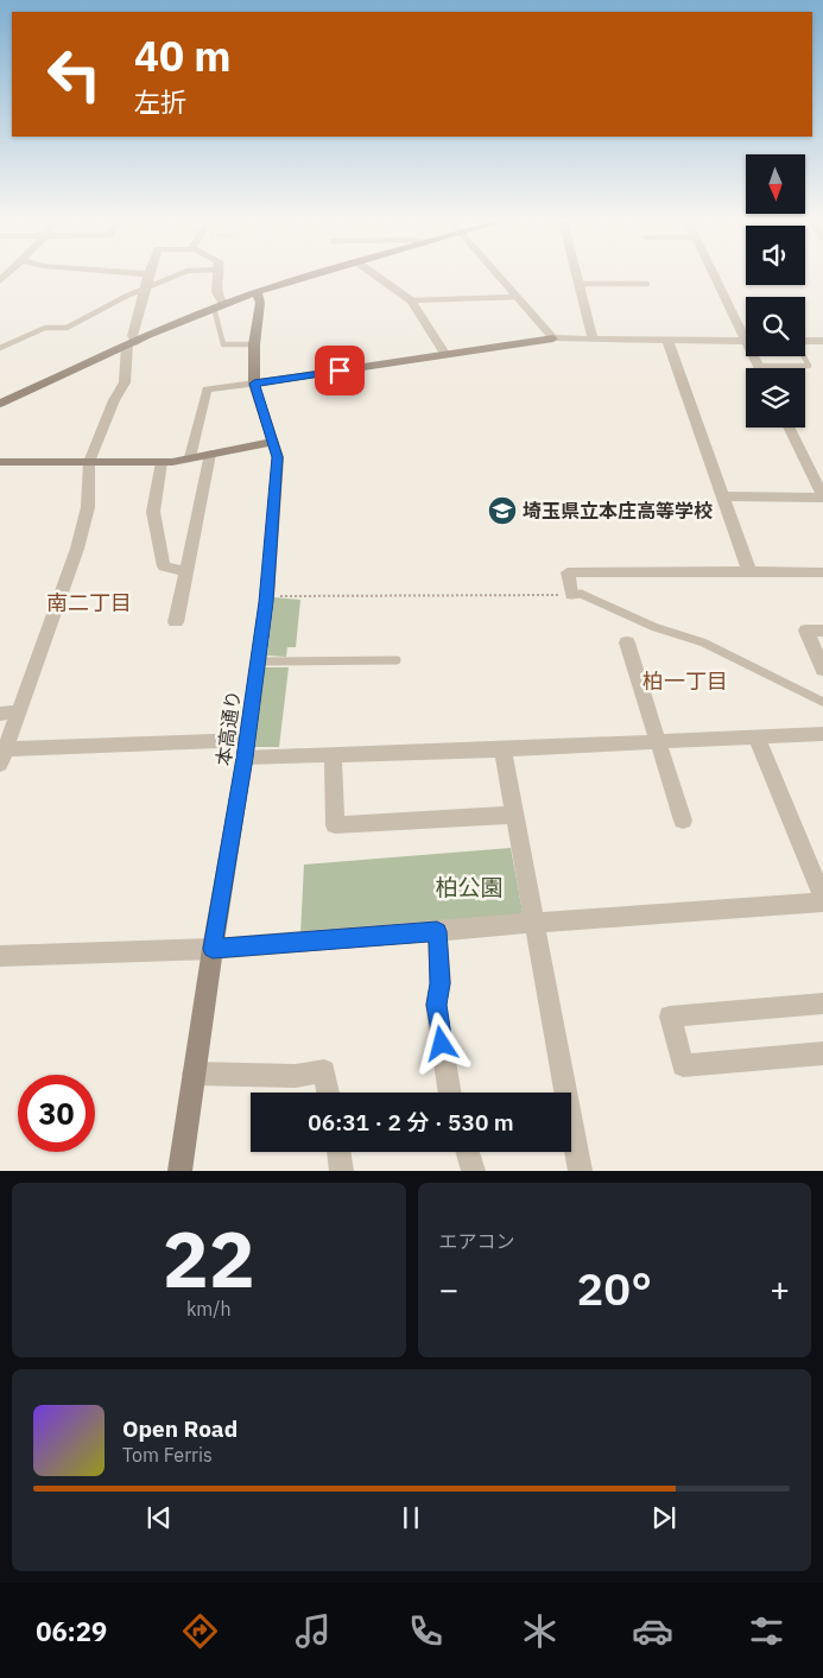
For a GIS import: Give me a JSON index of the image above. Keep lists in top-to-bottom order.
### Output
{
  "streets": {
    "street": ["本高通り"]
  },
  "districts": ["南二丁目", "柏一丁目"],
  "parks": ["柏公園"],
  "places": {
    "school or university": ["埼玉県立本庄高等学校"]
  },
  "north": "bottom",
  "page": {
    "turn": ["40 m", "左折"],
    "limit": "30",
    "trip": "06:31 · 2 分 · 530 m",
    "tile": [
      ["22", "km/h"],
      "エアコン"
    ],
    "heat": ["−", "20°", "+"],
    "song": ["Open Road", "Tom Ferris"],
    "tabs": "06:29"
  }
}
